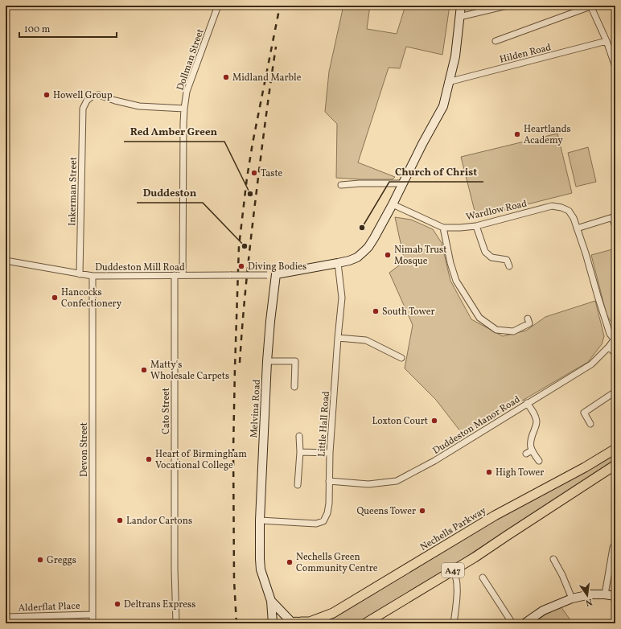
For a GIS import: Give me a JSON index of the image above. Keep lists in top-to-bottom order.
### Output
{
  "streets": {
    "main road": ["Melvina Road", "Nechells Parkway", "A47"],
    "street": [
      "Hilden Road",
      "Dollman Street",
      "Inkerman Street",
      "Wardlow Road",
      "Duddeston Mill Road",
      "Cato Street",
      "Little Hall Road",
      "Duddeston Manor Road",
      "Devon Street",
      "Alderflat Place"
    ]
  },
  "crossings": [
    ["Dollman Street", "Inkerman Street"],
    ["Dollman Street", "Duddeston Mill Road"],
    ["Inkerman Street", "Duddeston Mill Road"],
    ["Wardlow Road", "Duddeston Manor Road"],
    ["Duddeston Mill Road", "Melvina Road"],
    ["Duddeston Mill Road", "Cato Street"],
    ["Duddeston Mill Road", "Devon Street"],
    ["Melvina Road", "Little Hall Road"],
    ["Melvina Road", "A47"],
    ["Little Hall Road", "Duddeston Manor Road"],
    ["Devon Street", "Alderflat Place"],
    ["Nechells Parkway", "A47"]
  ],
  "places": [
    "Midland Marble",
    "Howell Group",
    "Heartlands Academy",
    "Taste",
    "Red Amber Green",
    "Church of Christ",
    "Duddeston",
    "Nimab Trust Mosque",
    "Diving Bodies",
    "Hancocks Confectionery",
    "South Tower",
    "Matty's Wholesale Carpets",
    "Loxton Court",
    "Heart of Birmingham Vocational College",
    "High Tower",
    "Queens Tower",
    "Landor Cartons",
    "Greggs",
    "Nechells Green Community Centre",
    "Deltrans Express"
  ],
  "scale_bar": "100 m",
  "north": "bottom"
}
